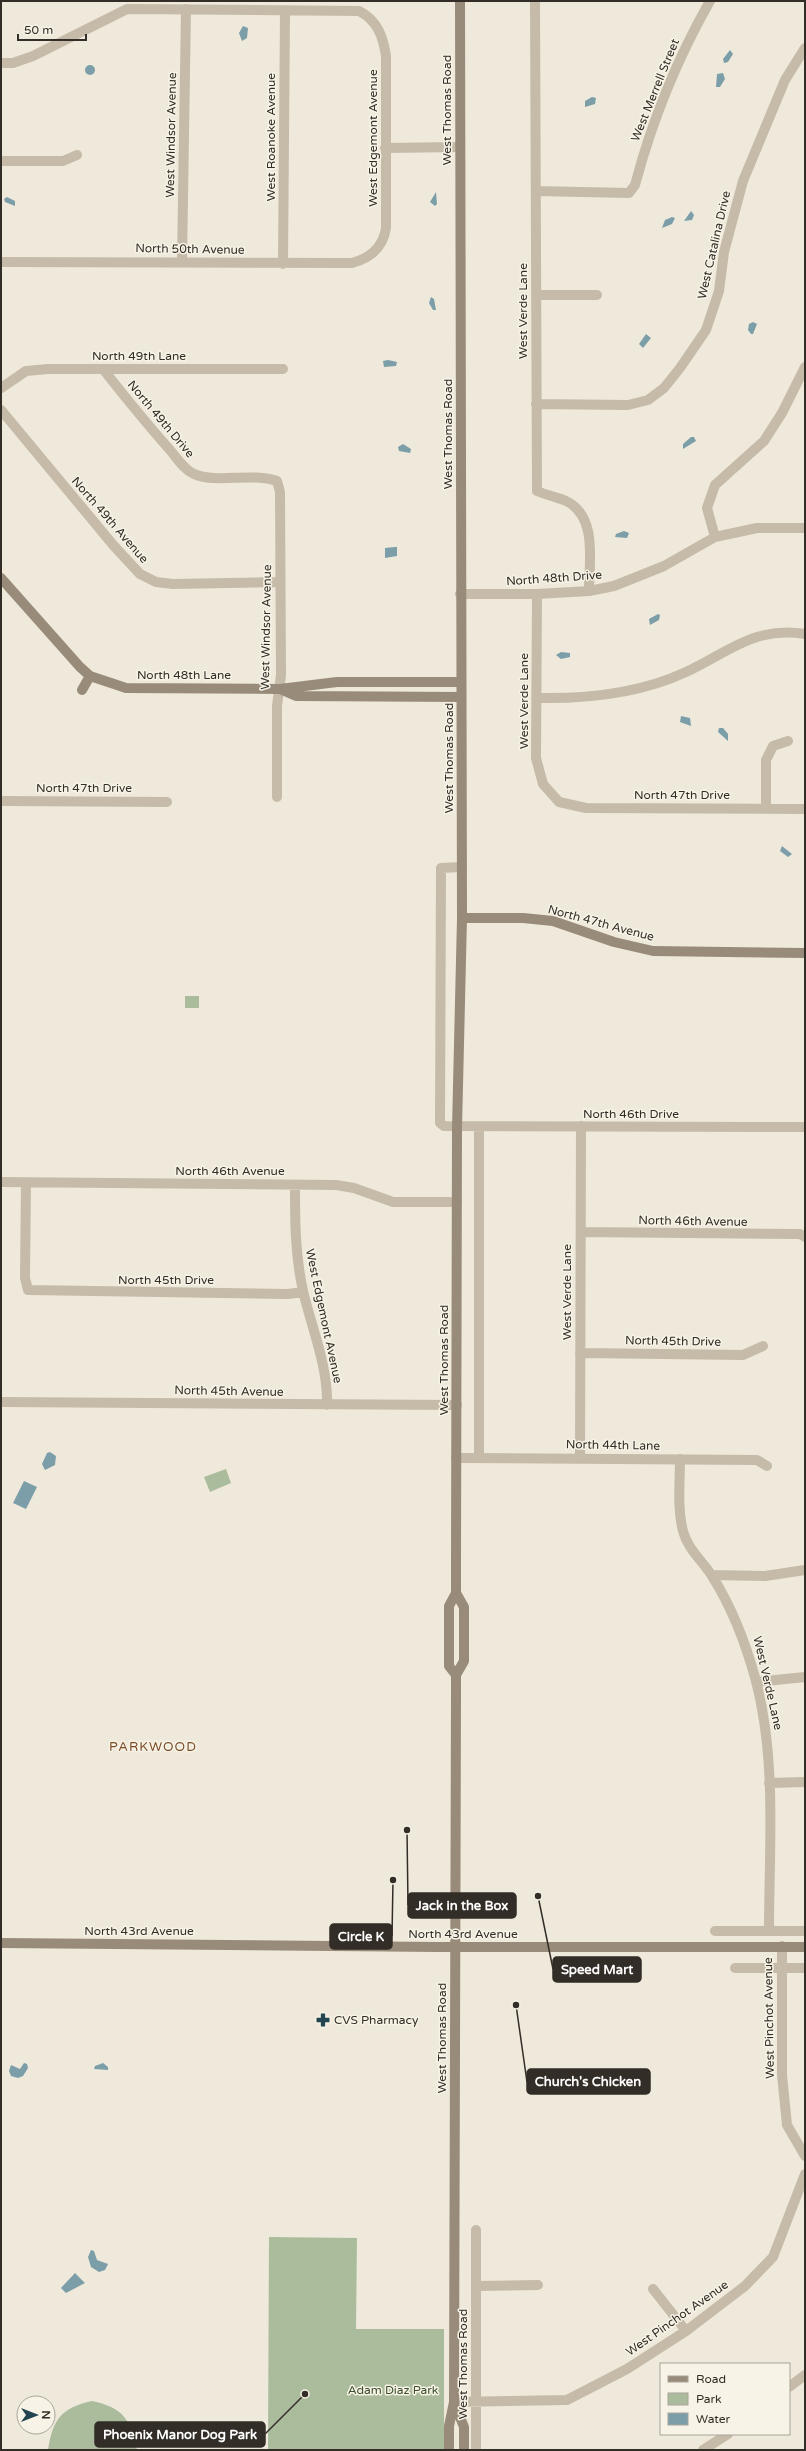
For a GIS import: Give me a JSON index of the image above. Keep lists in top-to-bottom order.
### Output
{
  "streets": {
    "main road": [
      "West Thomas Road",
      "North 48th Lane",
      "North 47th Avenue",
      "North 43rd Avenue"
    ],
    "street": [
      "West Merrell Street",
      "West Windsor Avenue",
      "West Roanoke Avenue",
      "West Edgemont Avenue",
      "West Catalina Drive",
      "North 50th Avenue",
      "West Verde Lane",
      "North 49th Lane",
      "North 49th Drive",
      "North 49th Avenue",
      "North 48th Drive",
      "North 47th Drive",
      "North 46th Drive",
      "North 46th Avenue",
      "North 45th Drive",
      "North 45th Avenue",
      "North 44th Lane",
      "West Pinchot Avenue"
    ]
  },
  "crossings": [
    ["West Merrell Street", "West Verde Lane"],
    ["West Thomas Road", "North 48th Drive"],
    ["West Thomas Road", "North 48th Lane"],
    ["West Thomas Road", "North 47th Avenue"],
    ["West Thomas Road", "North 46th Drive"],
    ["West Thomas Road", "North 46th Avenue"],
    ["West Thomas Road", "North 45th Avenue"],
    ["West Thomas Road", "North 44th Lane"],
    ["West Thomas Road", "North 43rd Avenue"],
    ["West Thomas Road", "West Pinchot Avenue"],
    ["West Windsor Avenue", "North 50th Avenue"],
    ["West Windsor Avenue", "North 49th Drive"],
    ["West Windsor Avenue", "North 49th Avenue"],
    ["West Windsor Avenue", "North 48th Lane"],
    ["West Roanoke Avenue", "West Edgemont Avenue"],
    ["West Roanoke Avenue", "North 50th Avenue"],
    ["West Edgemont Avenue", "North 50th Avenue"],
    ["West Edgemont Avenue", "North 46th Avenue"],
    ["West Edgemont Avenue", "North 45th Drive"],
    ["West Edgemont Avenue", "North 45th Avenue"],
    ["West Catalina Drive", "West Verde Lane"],
    ["West Verde Lane", "North 48th Drive"],
    ["West Verde Lane", "North 47th Drive"],
    ["West Verde Lane", "North 46th Drive"],
    ["West Verde Lane", "North 46th Avenue"],
    ["West Verde Lane", "North 45th Drive"],
    ["West Verde Lane", "North 44th Lane"],
    ["North 49th Lane", "North 49th Drive"],
    ["North 46th Avenue", "North 45th Drive"],
    ["North 43rd Avenue", "West Pinchot Avenue"]
  ],
  "districts": ["PARKWOOD"],
  "parks": ["Adam Diaz Park"],
  "places": {
    "other": [
      "Jack in the Box",
      "Circle K",
      "Speed Mart",
      "Church's Chicken",
      "Phoenix Manor Dog Park"
    ],
    "pharmacy": ["CVS Pharmacy"]
  },
  "legend": ["Road", "Park", "Water"],
  "scale_bar": "50 m",
  "north": "right"
}
